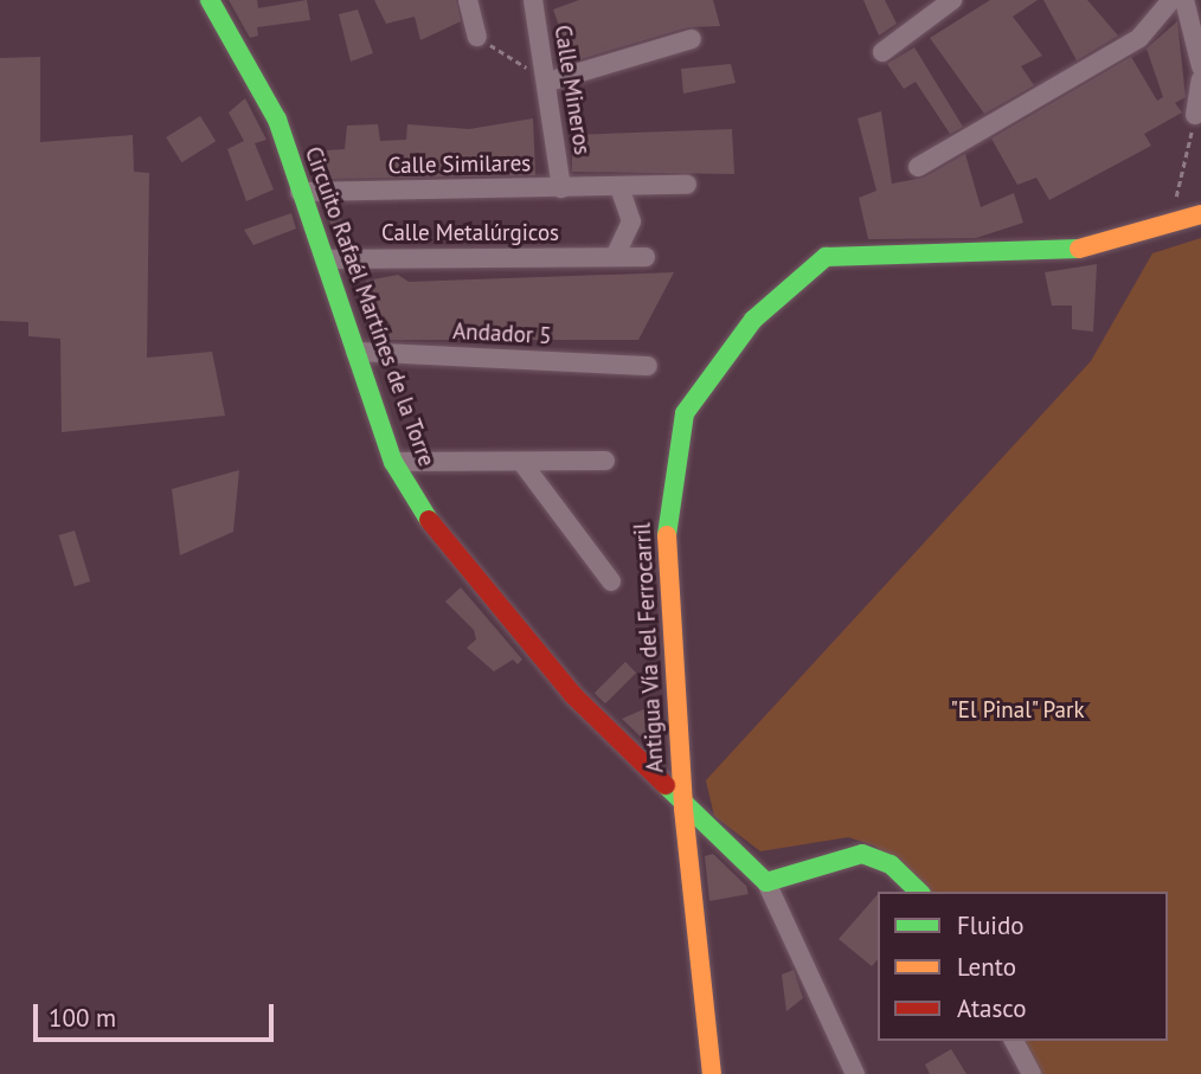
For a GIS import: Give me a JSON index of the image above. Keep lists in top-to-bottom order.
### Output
{
  "streets": {
    "street": [
      "Calle Mineros",
      "Calle Similares",
      "Calle Metalúrgicos",
      "Circuito Rafaél Martínes de la Torre",
      "Andador 5",
      "Antigua Vía del Ferrocarril"
    ]
  },
  "crossings": [
    ["Calle Mineros", "Calle Similares"],
    ["Calle Similares", "Circuito Rafaél Martínes de la Torre"],
    ["Calle Metalúrgicos", "Circuito Rafaél Martínes de la Torre"],
    ["Circuito Rafaél Martínes de la Torre", "Andador 5"],
    ["Circuito Rafaél Martínes de la Torre", "Antigua Vía del Ferrocarril"]
  ],
  "parks": ["\"El Pinal\" Park"],
  "legend": ["Fluido", "Lento", "Atasco"],
  "scale_bar": "100 m"
}
